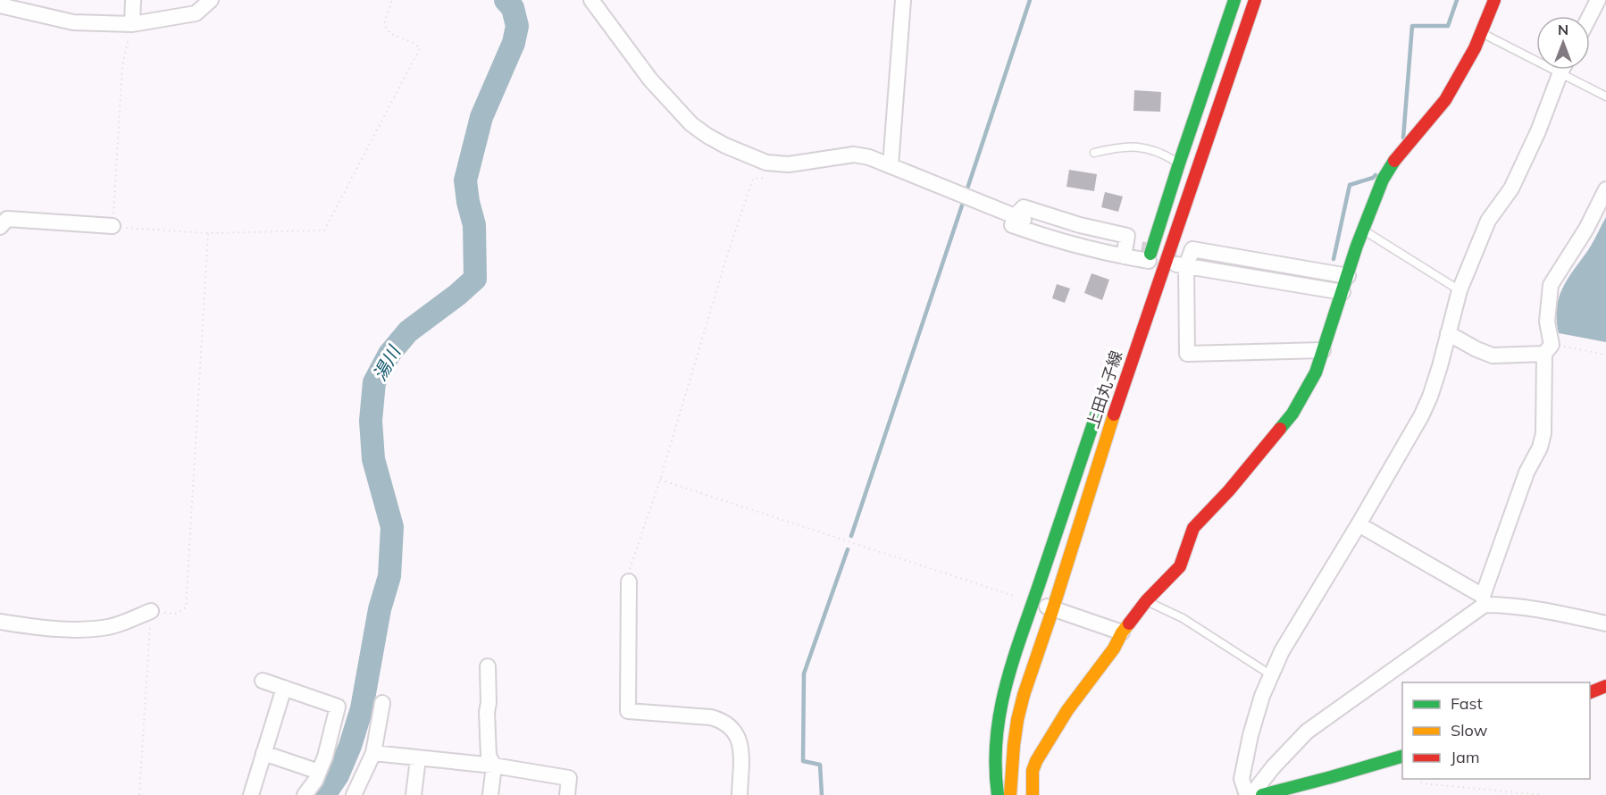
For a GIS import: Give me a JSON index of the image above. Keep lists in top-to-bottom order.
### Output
{
  "streets": {
    "main road": ["上田丸子線"]
  },
  "water": ["湯川"],
  "legend": ["Fast", "Slow", "Jam"],
  "north": "top"
}
